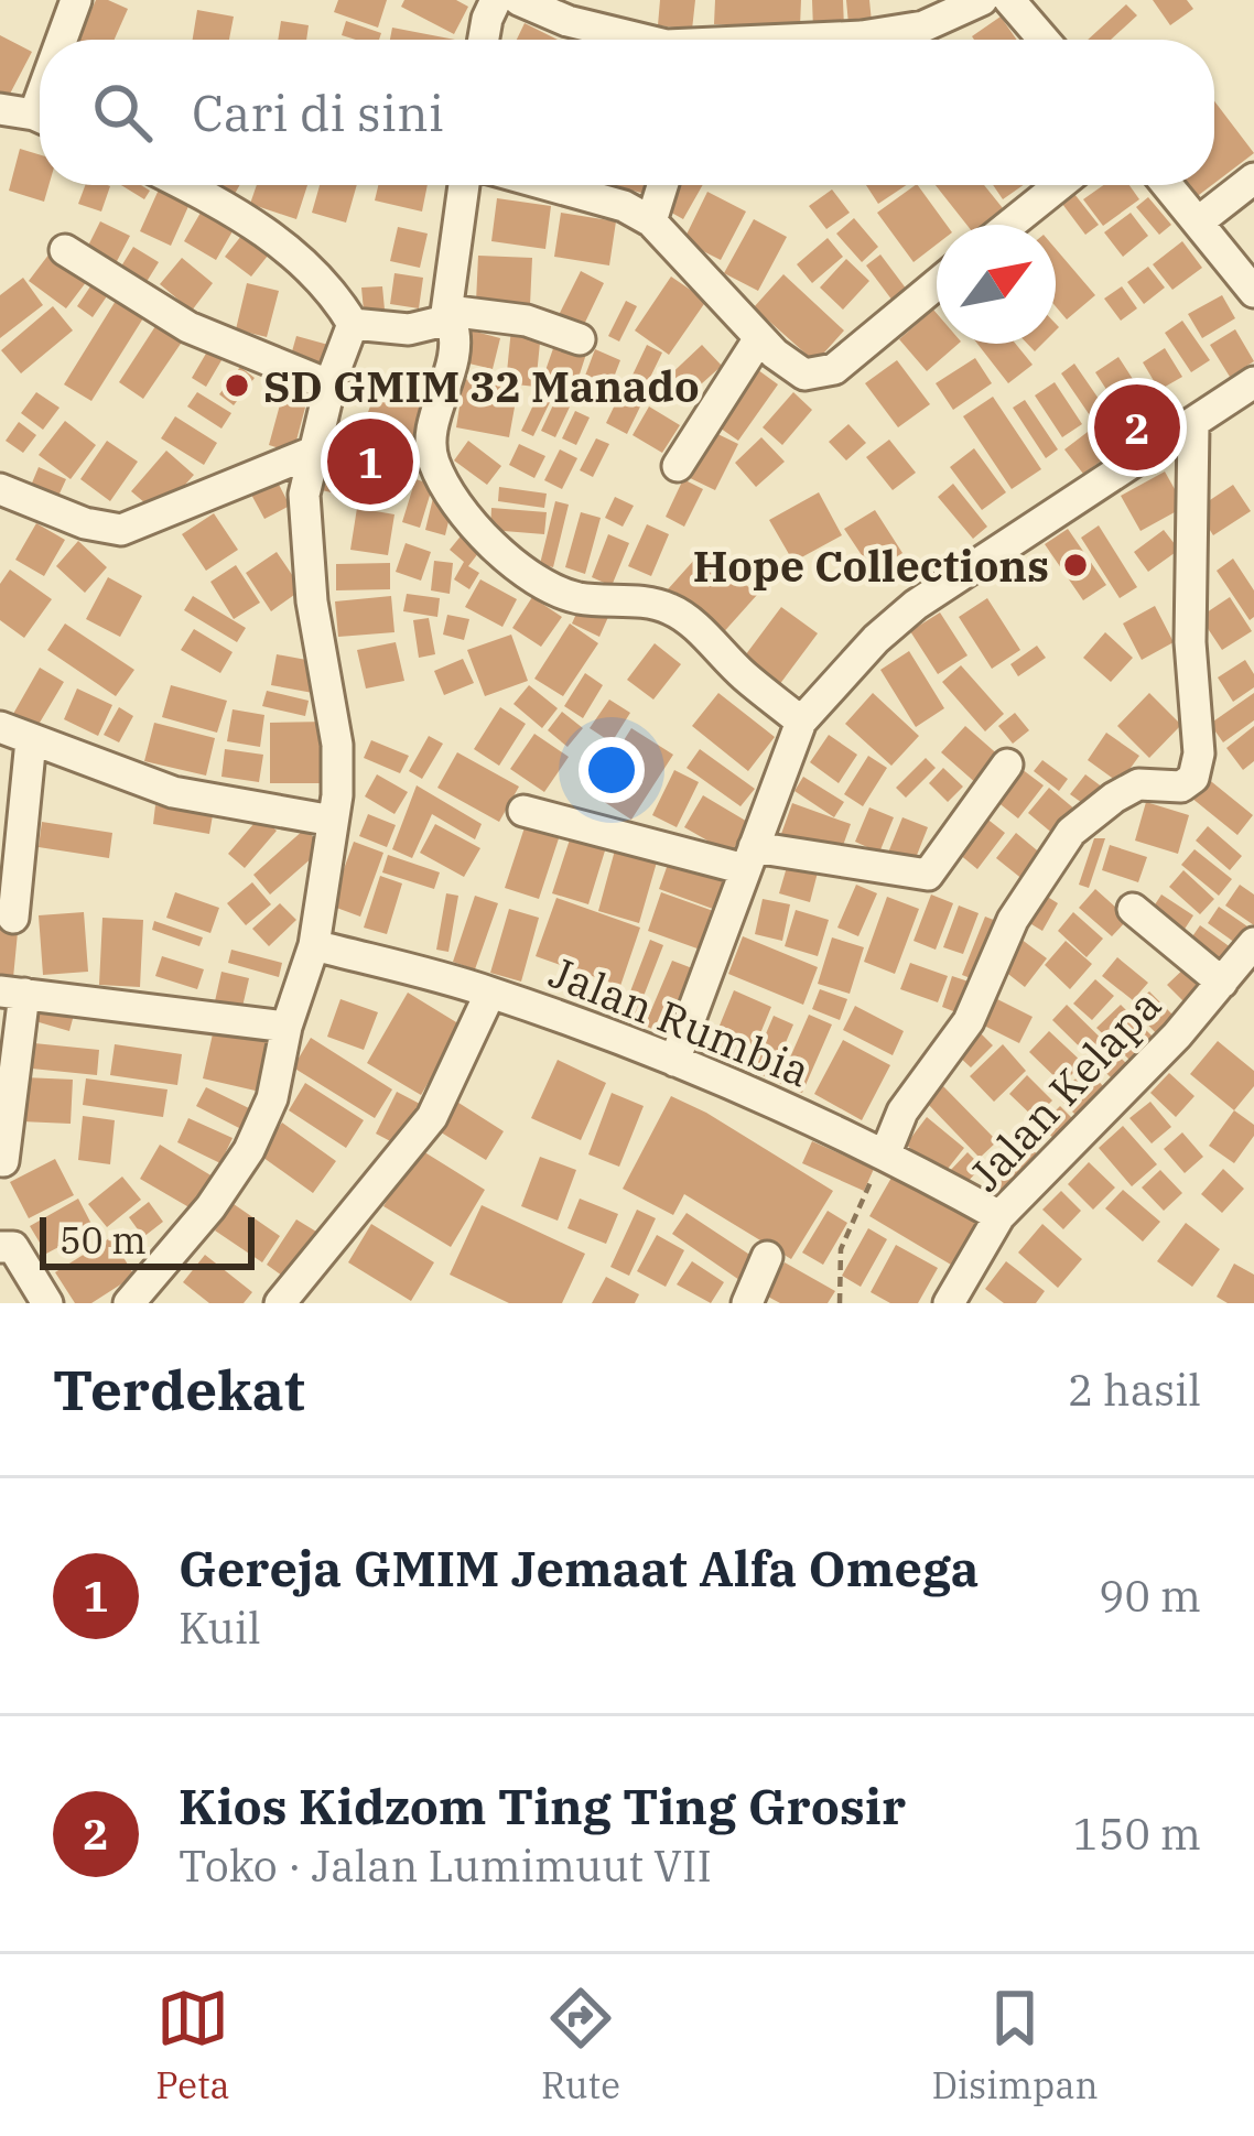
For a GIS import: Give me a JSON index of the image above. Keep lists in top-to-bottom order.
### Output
{
  "streets": {
    "street": ["Jalan Rumbia", "Jalan Kelapa"]
  },
  "crossings": [
    ["Jalan Rumbia", "Jalan Kelapa"]
  ],
  "places": ["SD GMIM 32 Manado", "Hope Collections"],
  "scale_bar": "50 m",
  "north": "top right",
  "page": {
    "search": "Cari di sini",
    "pins": ["2", "1"],
    "scale": "50 m",
    "heading": ["Terdekat", "2 hasil"],
    "list": [
      {
        "mark": "1",
        "name": "Gereja GMIM Jemaat Alfa Omega",
        "note": "Kuil",
        "value": "90 m"
      },
      {
        "mark": "2",
        "name": "Kios Kidzom Ting Ting Grosir",
        "note": "Toko · Jalan Lumimuut VII",
        "value": "150 m"
      }
    ],
    "nav": ["Peta", "Rute", "Disimpan"]
  }
}
